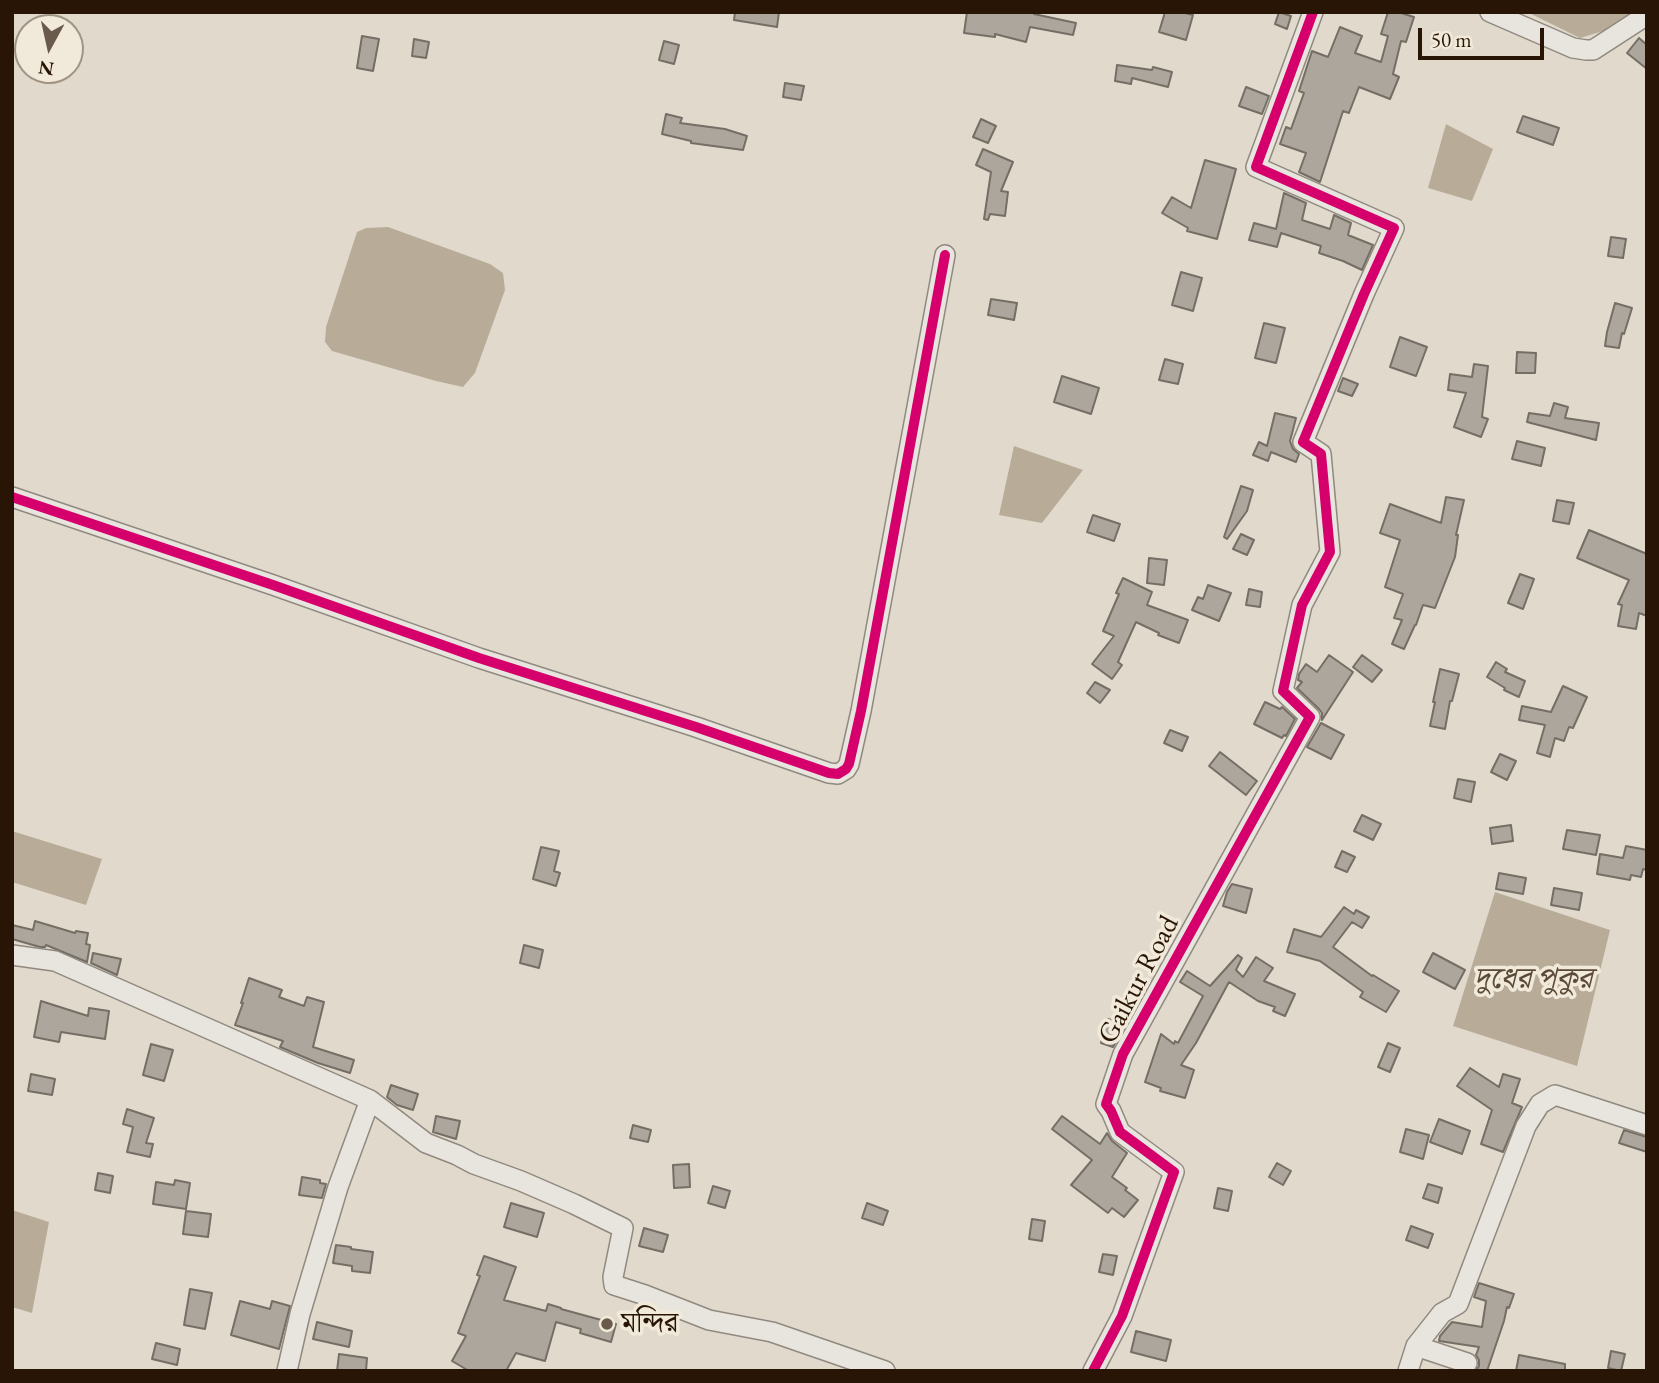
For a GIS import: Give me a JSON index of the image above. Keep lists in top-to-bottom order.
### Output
{
  "streets": {
    "street": ["Gaikur Road"]
  },
  "water": ["দুধের পুকুর"],
  "places": ["মন্দির"],
  "scale_bar": "50 m",
  "north": "bottom"
}
